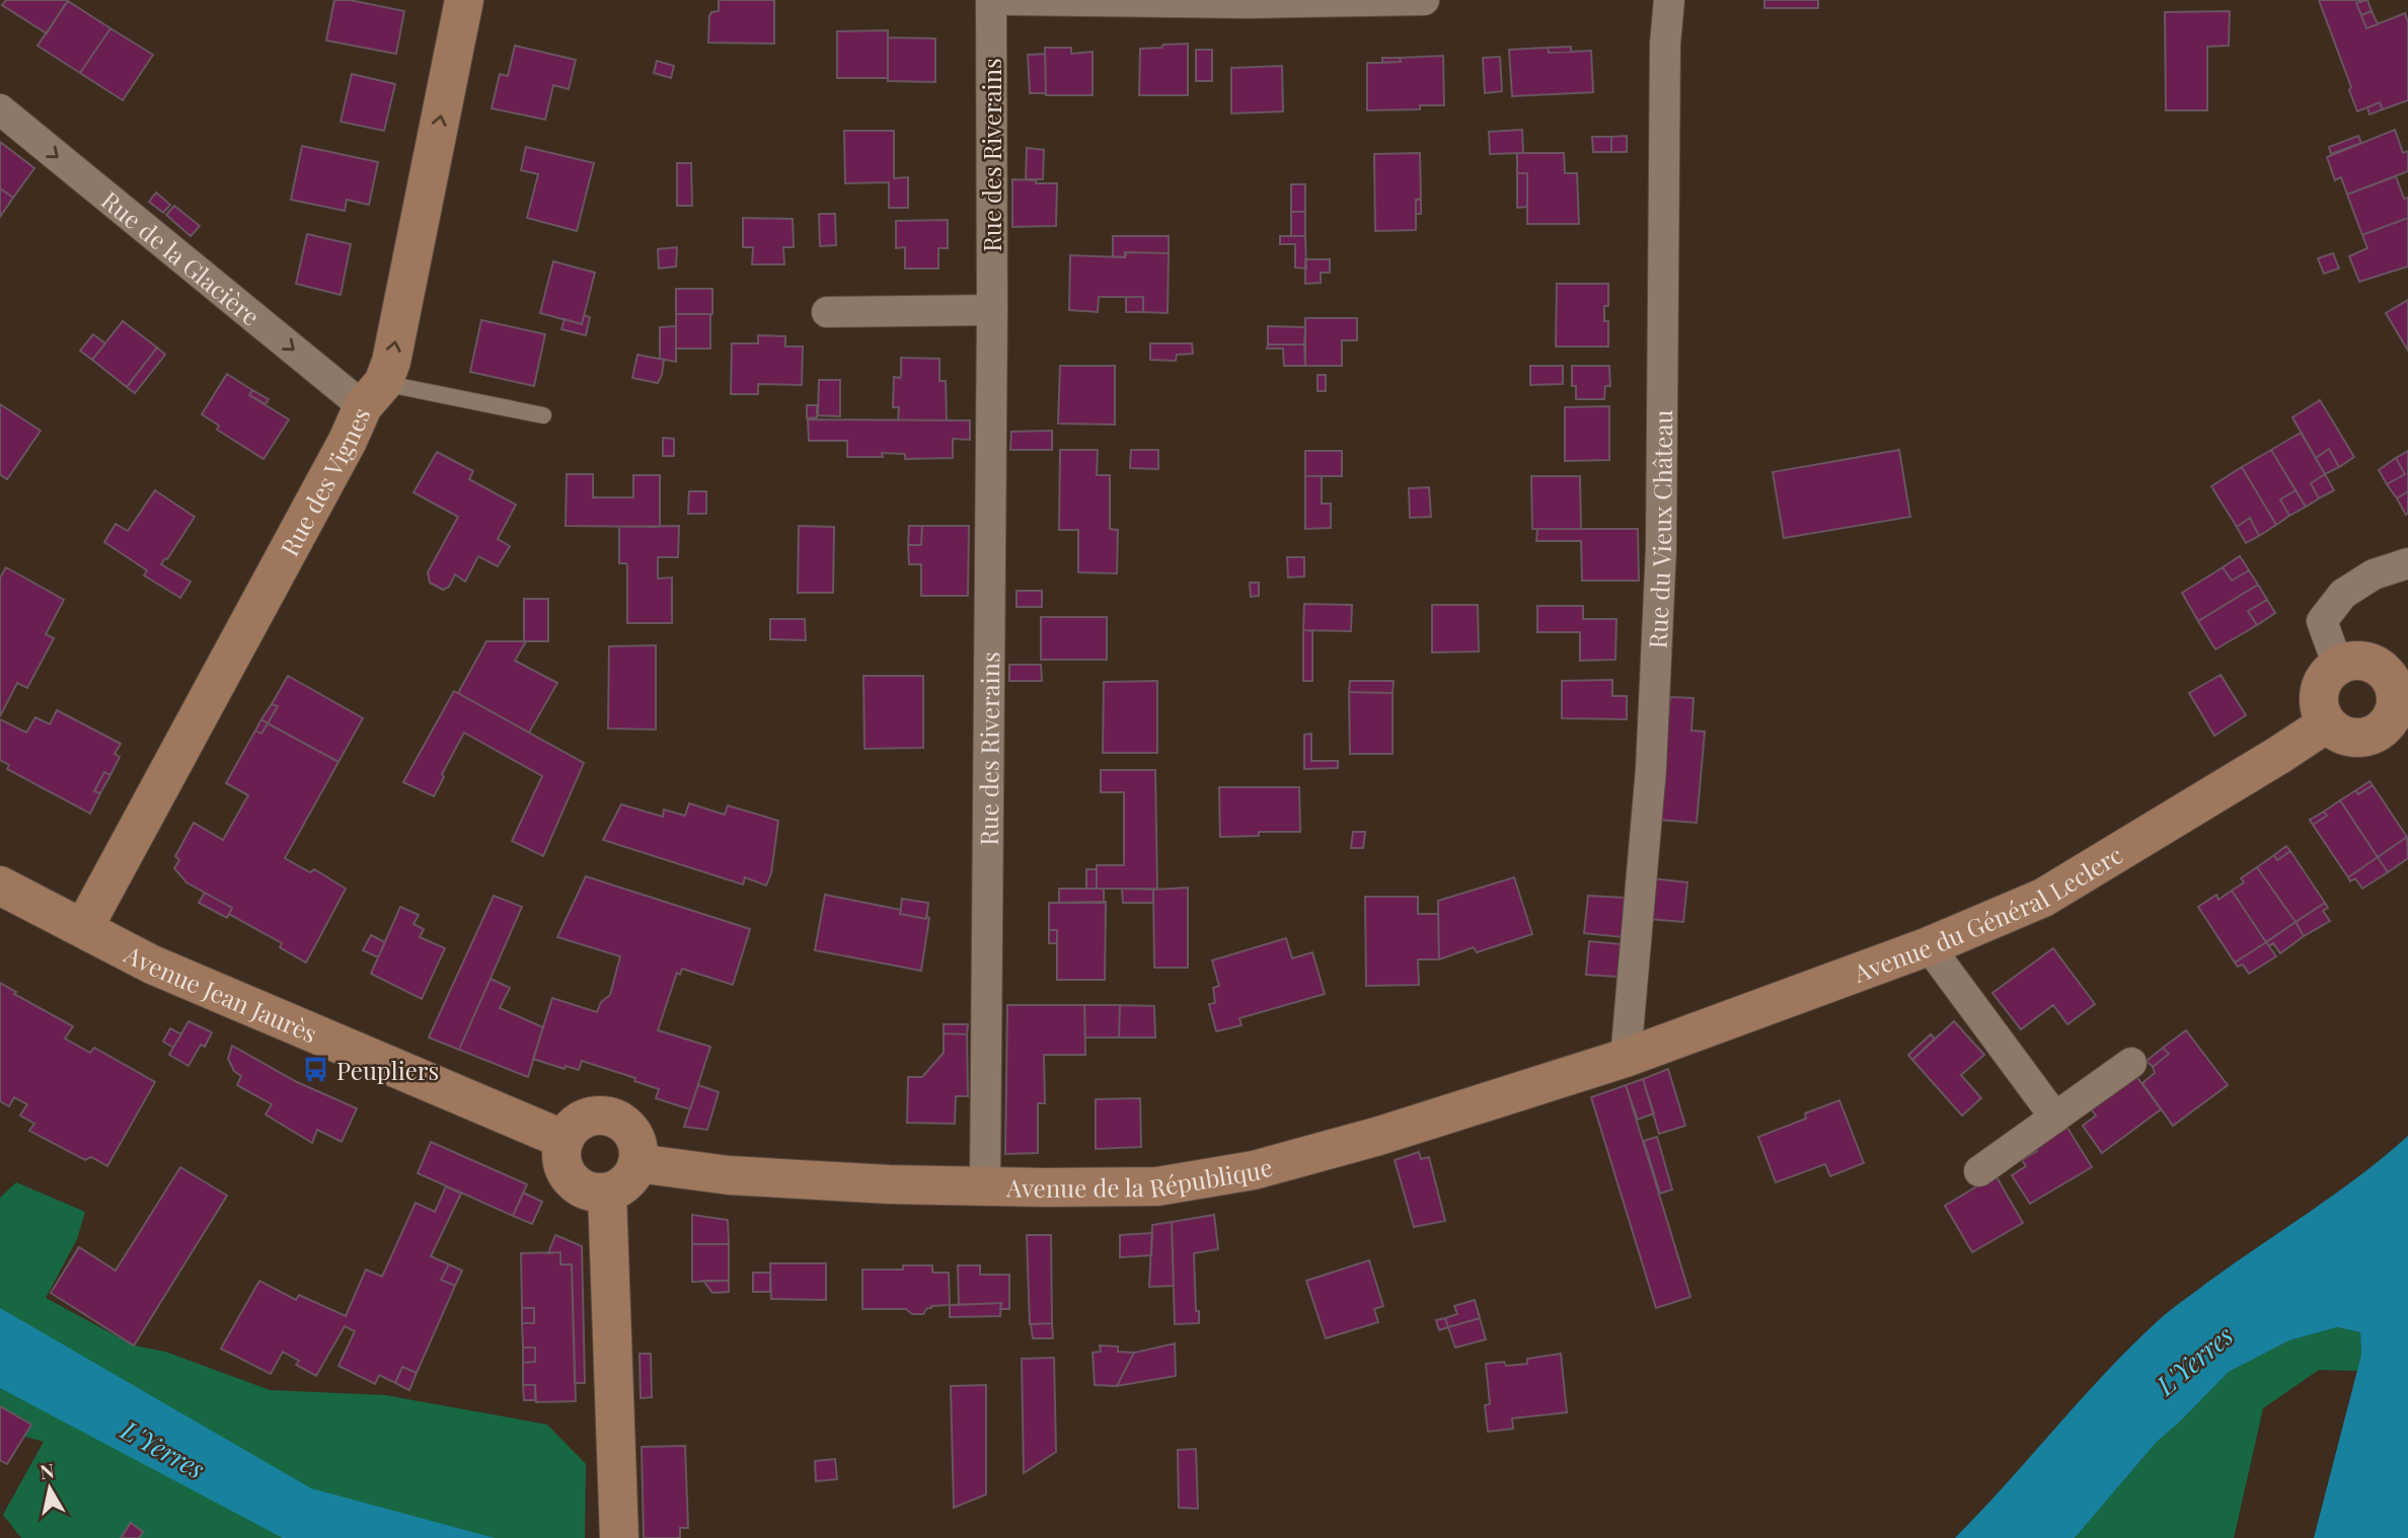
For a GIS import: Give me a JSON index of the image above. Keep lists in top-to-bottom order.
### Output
{
  "streets": {
    "street": [
      "Rue des Riverains",
      "Rue de la Glacière",
      "Rue des Vignes",
      "Rue du Vieux Château",
      "Avenue du Général Leclerc",
      "Avenue Jean Jaurès",
      "Avenue de la République"
    ]
  },
  "crossings": [
    ["Rue des Riverains", "Avenue de la République"],
    ["Rue de la Glacière", "Rue des Vignes"],
    ["Rue des Vignes", "Avenue Jean Jaurès"],
    ["Rue du Vieux Château", "Avenue du Général Leclerc"],
    ["Rue du Vieux Château", "Avenue de la République"],
    ["Avenue du Général Leclerc", "Avenue de la République"],
    ["Avenue Jean Jaurès", "Avenue de la République"]
  ],
  "one_way": ["Rue de la Glacière", "Rue des Vignes"],
  "water": ["L'Yerres"],
  "places": {
    "bus stop": ["Peupliers"]
  },
  "north": "top"
}
